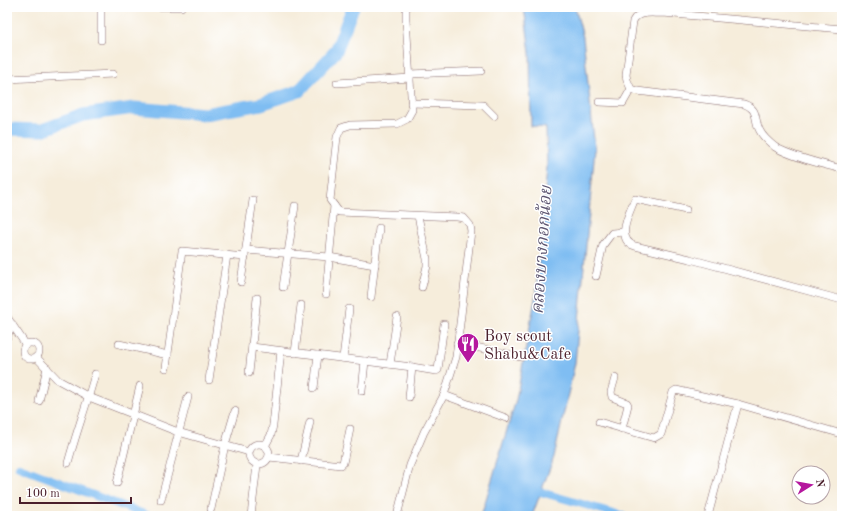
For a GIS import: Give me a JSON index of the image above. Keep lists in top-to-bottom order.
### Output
{
  "water": ["คลองบางกอกน้อย"],
  "places": {
    "restaurant": ["Boy scout Shabu&Cafe"]
  },
  "scale_bar": "100 m",
  "north": "right"
}
